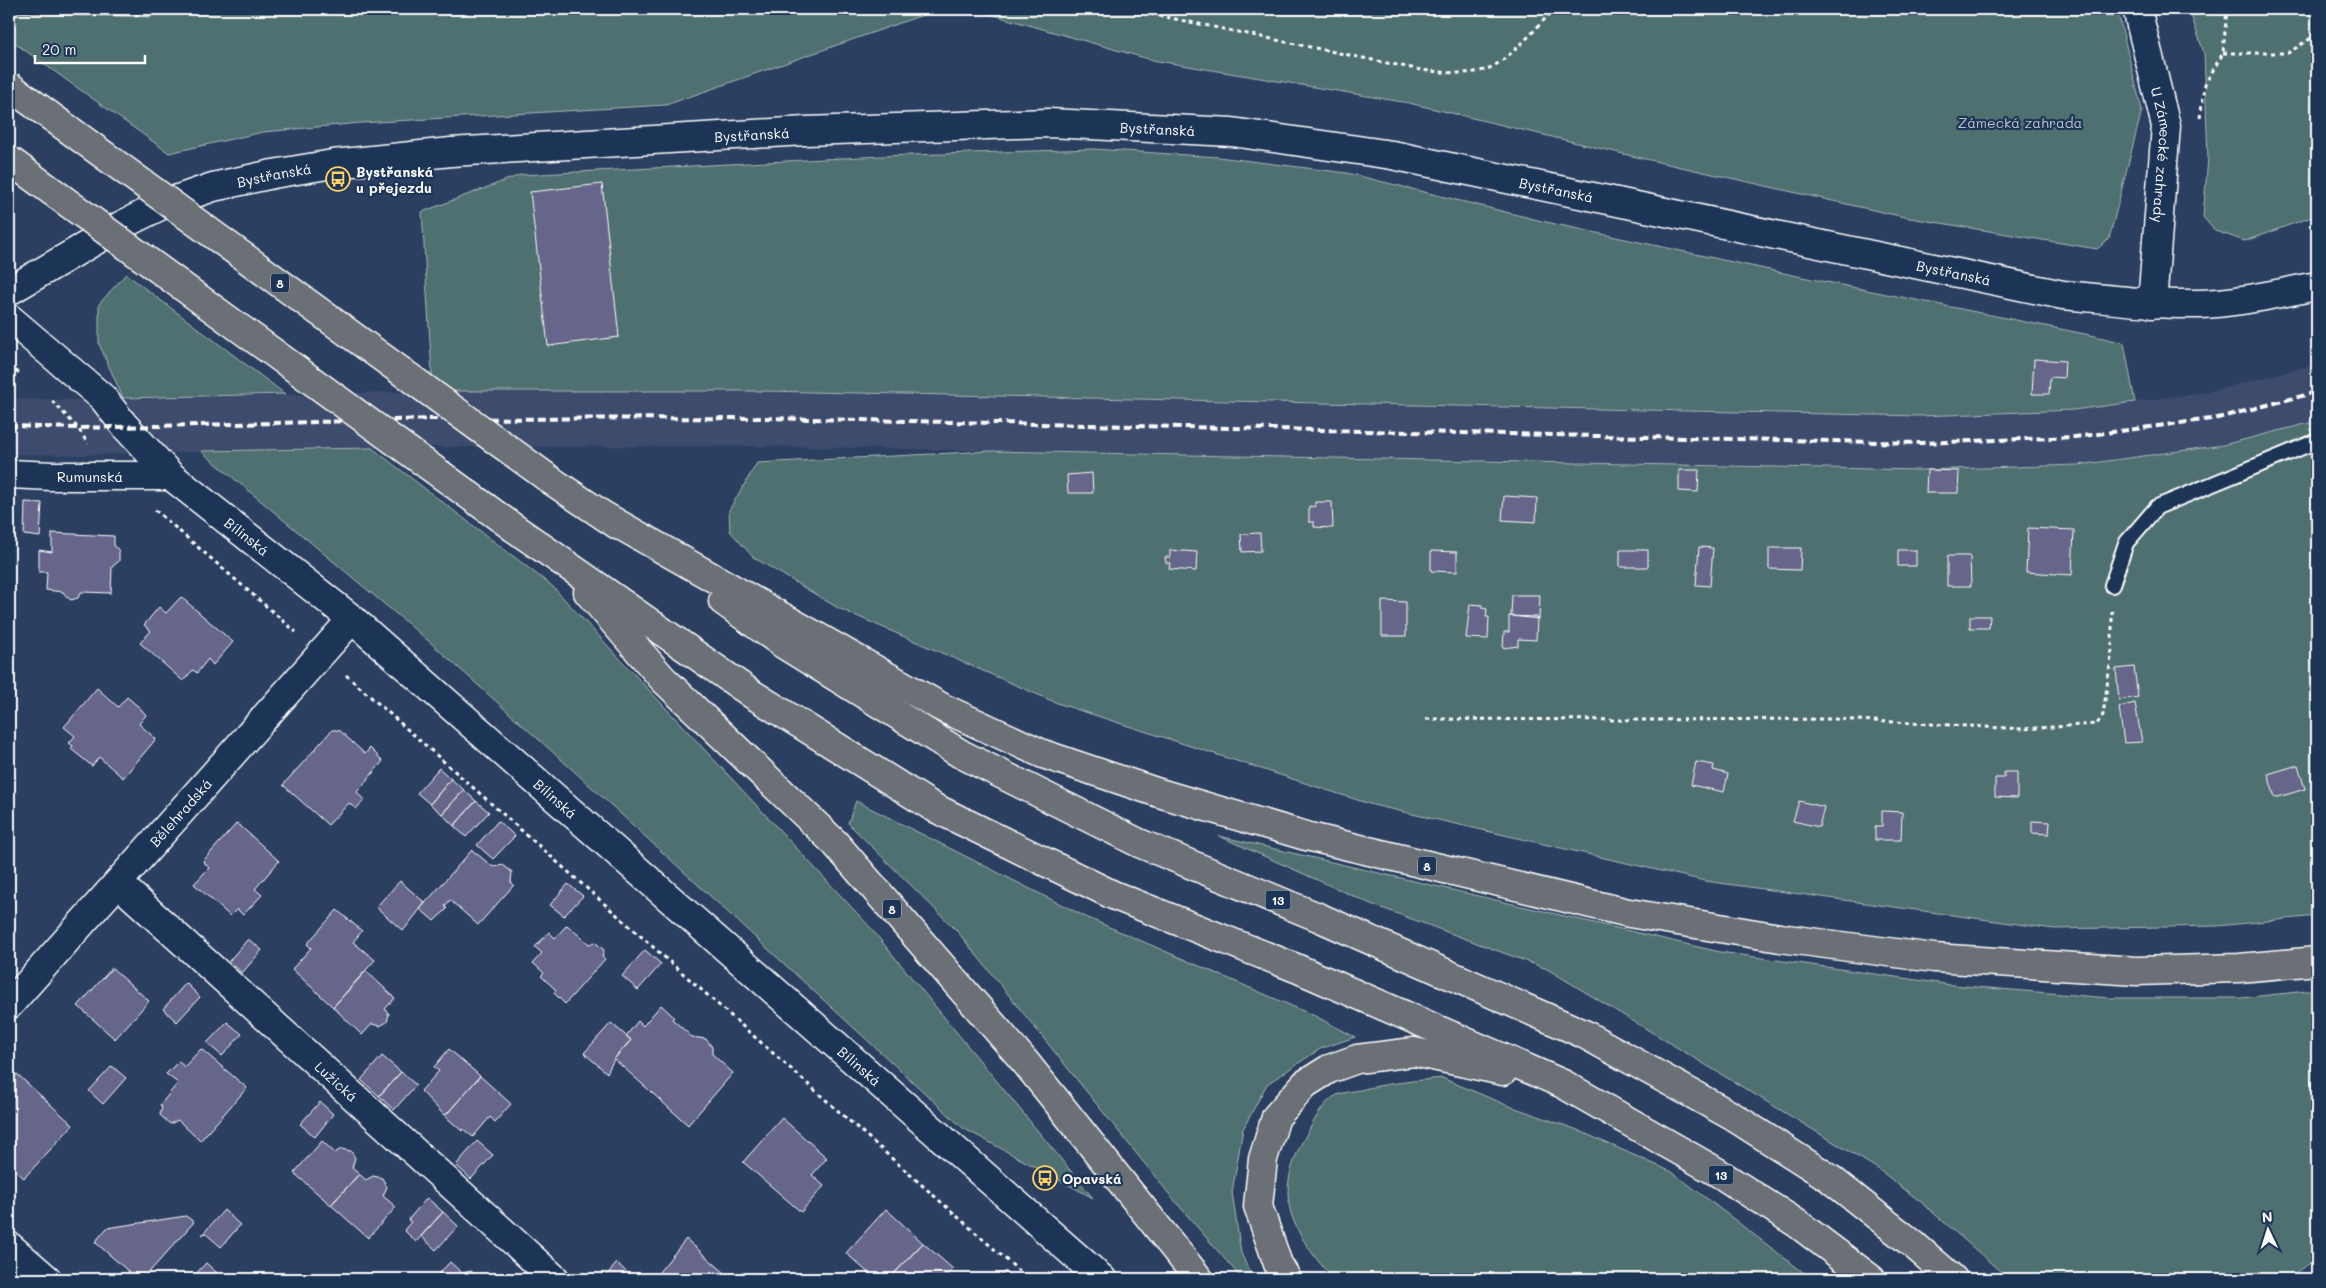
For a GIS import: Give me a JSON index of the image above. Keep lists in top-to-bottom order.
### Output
{
  "streets": {
    "highway": ["8", "13"],
    "street": [
      "Bystřanská",
      "U Zámecké zahrady",
      "Rumunská",
      "Bílinská",
      "Bělehradská",
      "Lužická"
    ]
  },
  "crossings": [
    ["Bystřanská", "U Zámecké zahrady"],
    ["8", "13"],
    ["Rumunská", "Bílinská"],
    ["Bílinská", "Bělehradská"],
    ["Bělehradská", "Lužická"]
  ],
  "parks": ["Zámecká zahrada"],
  "places": {
    "bus stop": ["Bystřanská u přejezdu", "Opavská"]
  },
  "scale_bar": "20 m",
  "north": "top"
}
